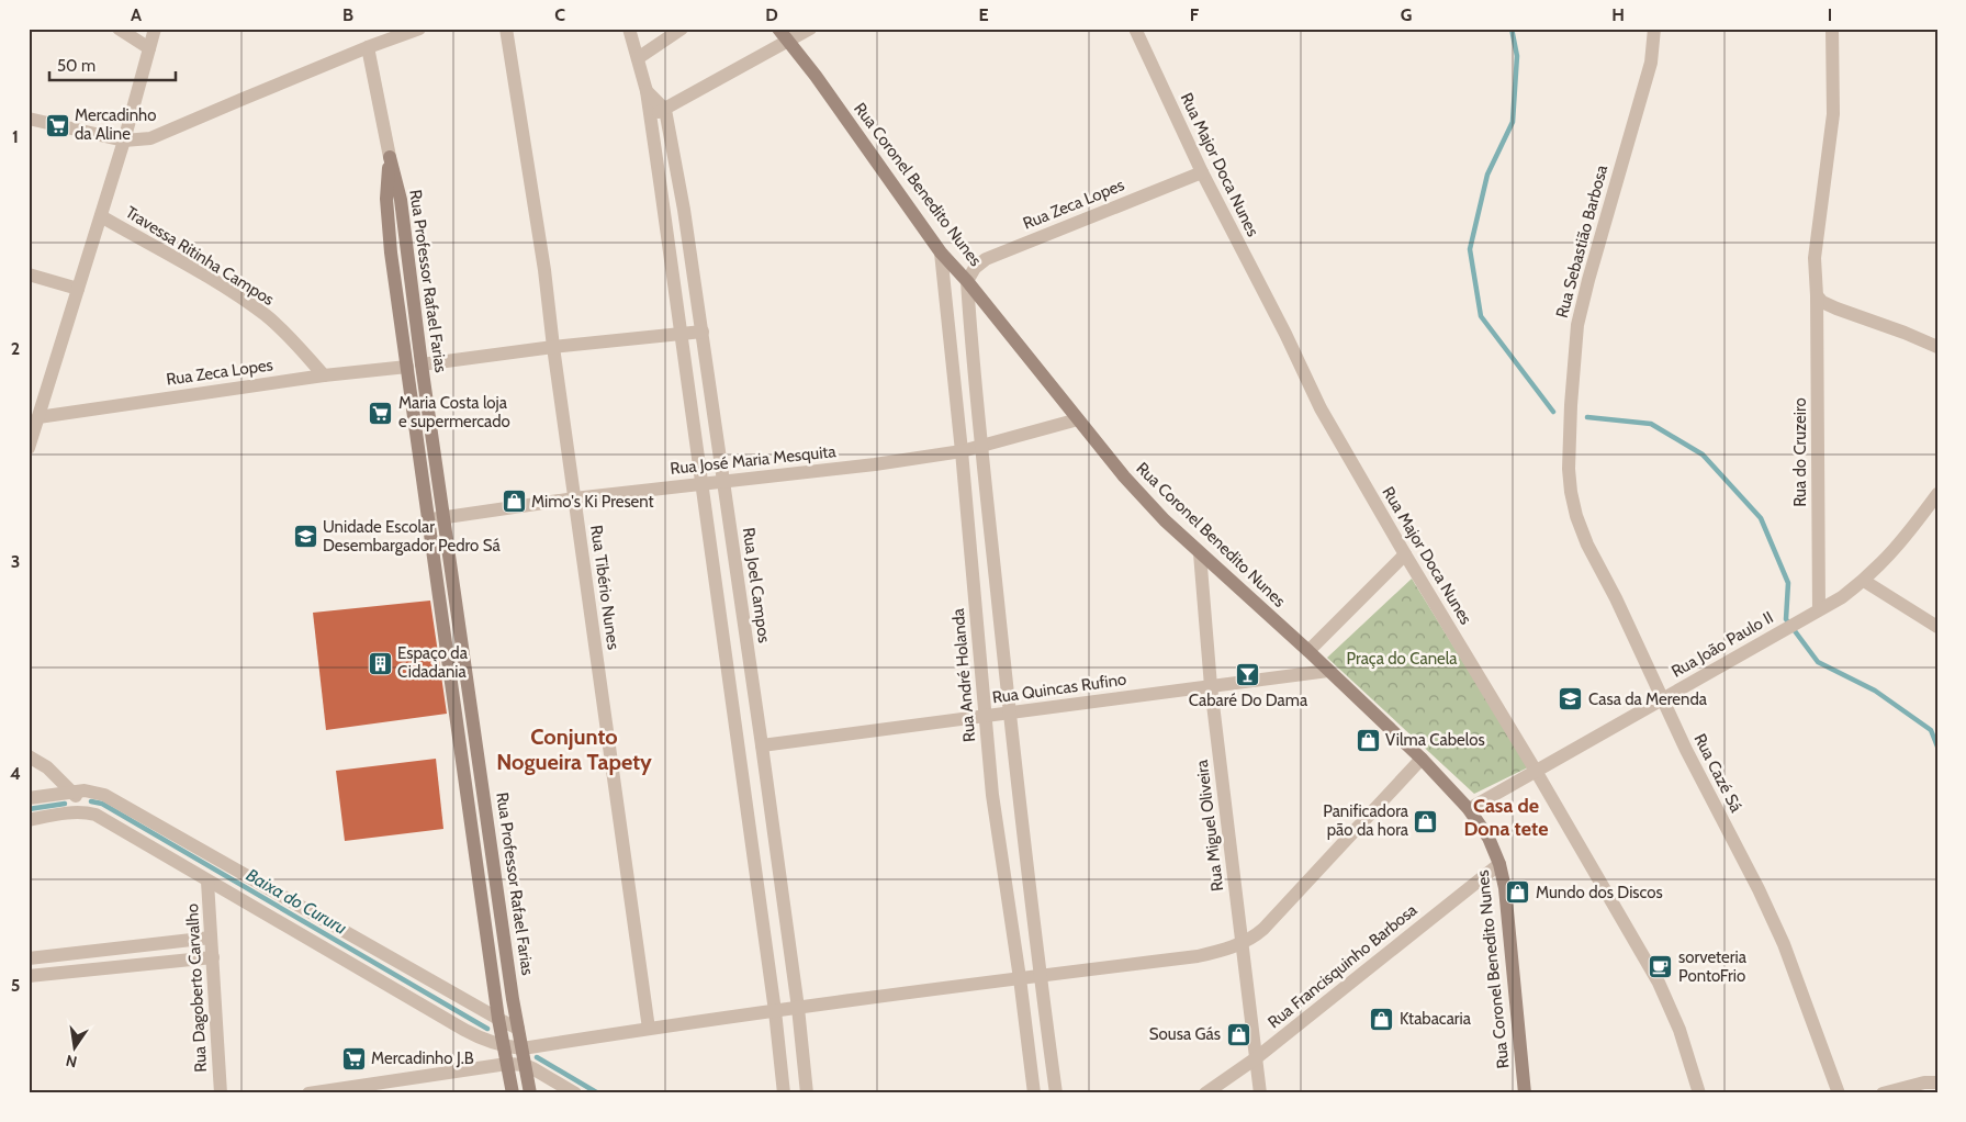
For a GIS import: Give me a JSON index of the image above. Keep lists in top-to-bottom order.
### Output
{
  "streets": {
    "main road": ["Rua Coronel Benedito Nunes", "Rua Professor Rafael Farias"],
    "street": [
      "Rua Major Doca Nunes",
      "Rua Zeca Lopes",
      "Rua Sebastião Barbosa",
      "Travessa Ritinha Campos",
      "Rua do Cruzeiro",
      "Rua José Maria Mesquita",
      "Rua Joel Campos",
      "Rua Tibério Nunes",
      "Rua João Paulo II",
      "Rua André Holanda",
      "Rua Quincas Rufino",
      "Rua Cazé Sá",
      "Rua Miguel Oliveira",
      "Rua Francisquinho Barbosa",
      "Rua Dagoberto Carvalho"
    ]
  },
  "crossings": [
    ["Rua Major Doca Nunes", "Rua Zeca Lopes"],
    ["Rua Major Doca Nunes", "Rua João Paulo II"],
    ["Rua Coronel Benedito Nunes", "Rua Zeca Lopes"],
    ["Rua Coronel Benedito Nunes", "Rua José Maria Mesquita"],
    ["Rua Coronel Benedito Nunes", "Rua João Paulo II"],
    ["Rua Coronel Benedito Nunes", "Rua André Holanda"],
    ["Rua Coronel Benedito Nunes", "Rua Quincas Rufino"],
    ["Rua Coronel Benedito Nunes", "Rua Miguel Oliveira"],
    ["Rua Coronel Benedito Nunes", "Rua Francisquinho Barbosa"],
    ["Rua Zeca Lopes", "Travessa Ritinha Campos"],
    ["Rua Zeca Lopes", "Rua Professor Rafael Farias"],
    ["Rua Sebastião Barbosa", "Rua Cazé Sá"],
    ["Rua Professor Rafael Farias", "Rua José Maria Mesquita"],
    ["Rua do Cruzeiro", "Rua João Paulo II"],
    ["Rua José Maria Mesquita", "Rua Joel Campos"],
    ["Rua José Maria Mesquita", "Rua Tibério Nunes"],
    ["Rua José Maria Mesquita", "Rua André Holanda"],
    ["Rua Joel Campos", "Rua Quincas Rufino"],
    ["Rua João Paulo II", "Rua Cazé Sá"],
    ["Rua André Holanda", "Rua Quincas Rufino"],
    ["Rua Quincas Rufino", "Rua Miguel Oliveira"],
    ["Rua Miguel Oliveira", "Rua Francisquinho Barbosa"]
  ],
  "districts": ["Conjunto Nogueira Tapety", "Casa de Dona tete"],
  "water": ["Baixa do Cururu"],
  "parks": ["Praça do Canela"],
  "places": {
    "supermarket": ["Mercadinho da Aline", "Maria Costa loja e supermercado", "Mercadinho J.B"],
    "shop": [
      "Mimo's Ki Present",
      "Vilma Cabelos",
      "Panificadora pão da hora",
      "Mundo dos Discos",
      "Ktabacaria",
      "Sousa Gás"
    ],
    "school or university": ["Unidade Escolar Desembargador Pedro Sá", "Casa da Merenda"],
    "building": ["Espaço da Cidadania"],
    "bar": ["Cabaré Do Dama"],
    "cafe": ["sorveteria PontoFrio"]
  },
  "scale_bar": "50 m",
  "north": "bottom",
  "grid": {
    "columns": [
      "A",
      "B",
      "C",
      "D",
      "E",
      "F",
      "G",
      "H",
      "I"
    ],
    "rows": [
      "1",
      "2",
      "3",
      "4",
      "5"
    ]
  }
}
